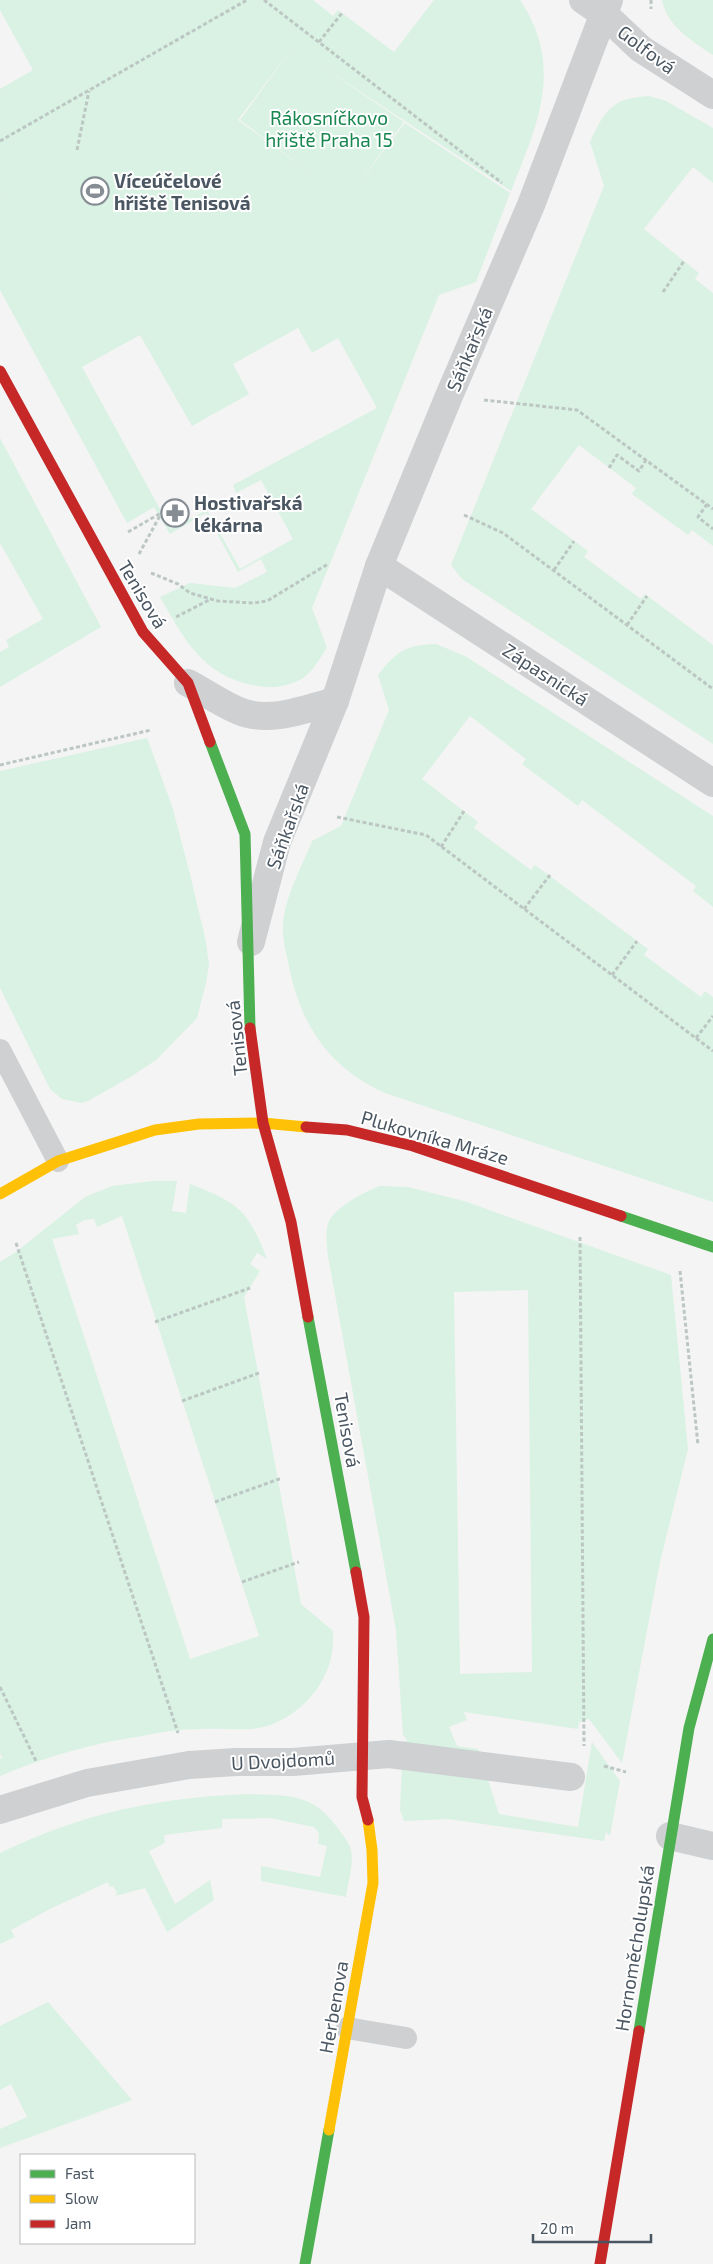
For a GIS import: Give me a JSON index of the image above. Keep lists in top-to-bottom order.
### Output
{
  "streets": {
    "street": [
      "Golfová",
      "Sáňkařská",
      "Tenisová",
      "Zápasnická",
      "Plukovníka Mráze",
      "U Dvojdomů",
      "Hornoměcholupská",
      "Herbenova"
    ]
  },
  "crossings": [
    ["Golfová", "Sáňkařská"],
    ["Sáňkařská", "Tenisová"],
    ["Sáňkařská", "Zápasnická"],
    ["Tenisová", "Plukovníka Mráze"],
    ["Tenisová", "U Dvojdomů"],
    ["Tenisová", "Herbenova"],
    ["U Dvojdomů", "Herbenova"]
  ],
  "parks": ["Rákosníčkovo hřiště Praha 15"],
  "places": {
    "sports": ["Víceúčelové hřiště Tenisová"],
    "pharmacy": ["Hostivařská lékárna"]
  },
  "legend": ["Fast", "Slow", "Jam"],
  "scale_bar": "20 m"
}
